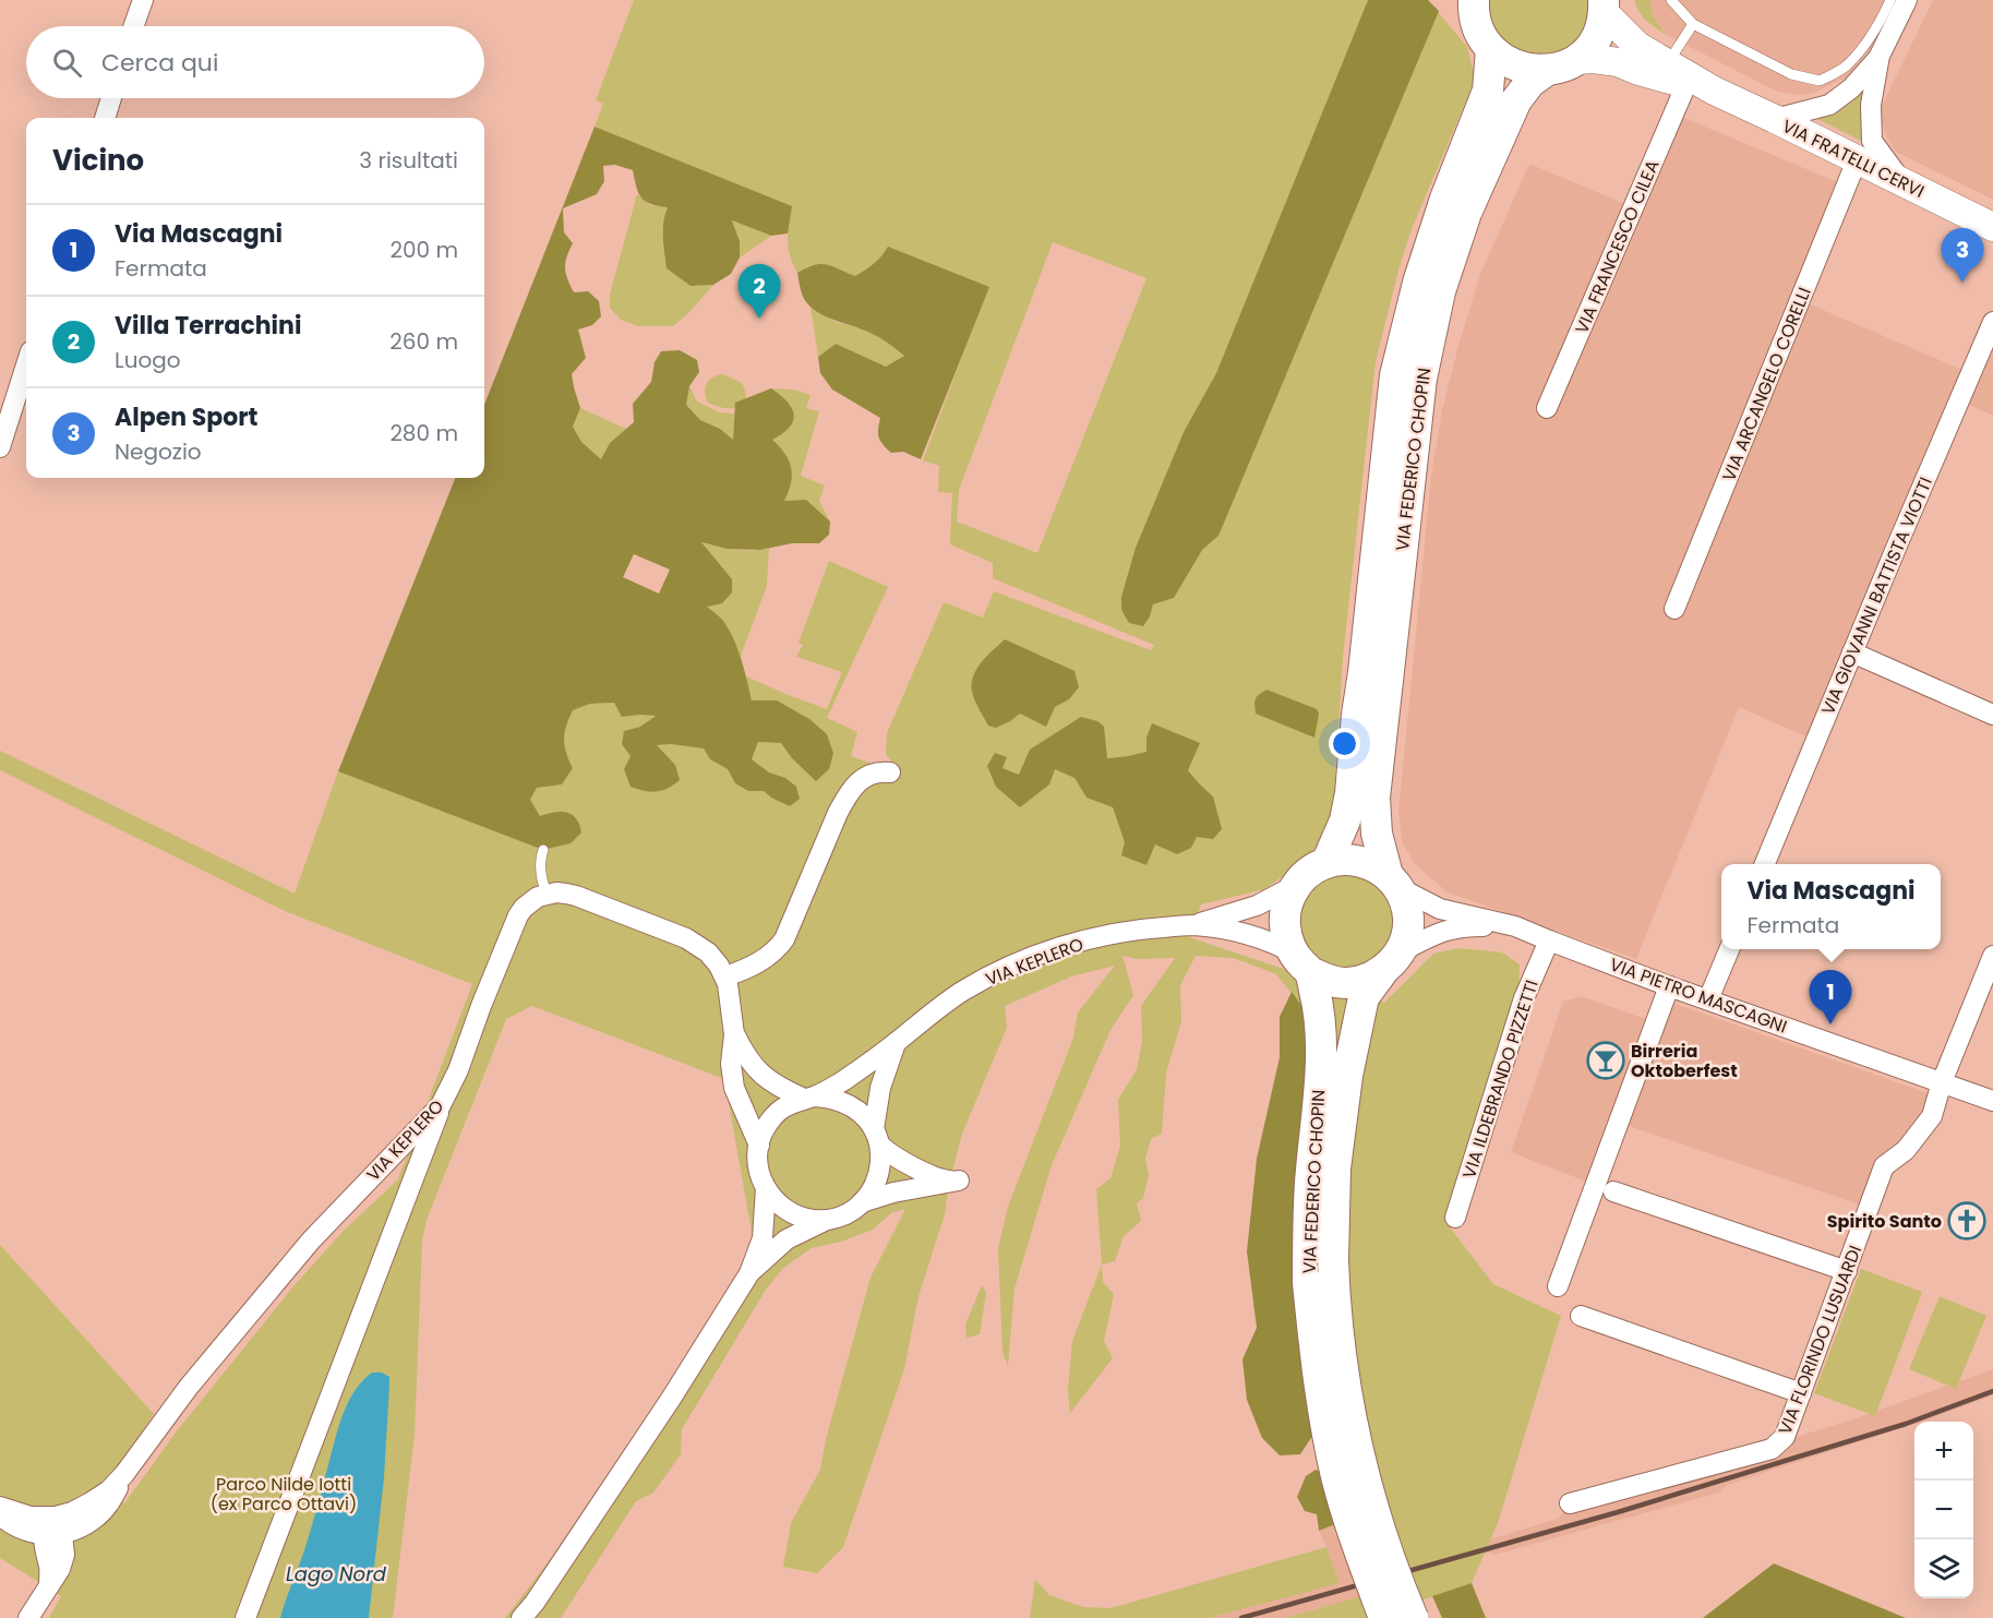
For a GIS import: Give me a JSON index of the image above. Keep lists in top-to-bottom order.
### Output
{
  "streets": {
    "main road": ["VIA FRATELLI CERVI", "VIA FEDERICO CHOPIN"],
    "street": [
      "VIA FRANCESCO CILEA",
      "VIA ARCANGELO CORELLI",
      "VIA GIOVANNI BATTISTA VIOTTI",
      "VIA KEPLERO",
      "VIA PIETRO MASCAGNI",
      "VIA ILDEBRANDO PIZZETTI",
      "VIA FLORINDO LUSUARDI"
    ]
  },
  "crossings": [
    ["VIA FRATELLI CERVI", "VIA FRANCESCO CILEA"],
    ["VIA FRATELLI CERVI", "VIA ARCANGELO CORELLI"],
    ["VIA FRATELLI CERVI", "VIA FEDERICO CHOPIN"],
    ["VIA FEDERICO CHOPIN", "VIA PIETRO MASCAGNI"],
    ["VIA PIETRO MASCAGNI", "VIA ILDEBRANDO PIZZETTI"],
    ["VIA PIETRO MASCAGNI", "VIA FLORINDO LUSUARDI"]
  ],
  "water": ["Lago Nord"],
  "parks": ["Parco Nilde Iotti (ex Parco Ottavi)"],
  "places": {
    "bar": ["Birreria Oktoberfest"],
    "church": ["Spirito Santo"]
  },
  "page": {
    "search": "Cerca qui",
    "heading": ["Vicino", "3 risultati"],
    "list": [
      {
        "mark": "1",
        "name": "Via Mascagni",
        "note": "Fermata",
        "value": "200 m"
      },
      {
        "mark": "2",
        "name": "Villa Terrachini",
        "note": "Luogo",
        "value": "260 m"
      },
      {
        "mark": "3",
        "name": "Alpen Sport",
        "note": "Negozio",
        "value": "280 m"
      }
    ],
    "pins": ["3", "2", "1"],
    "popup": ["Via Mascagni", "Fermata"],
    "map_buttons": ["+", "−"]
  }
}
